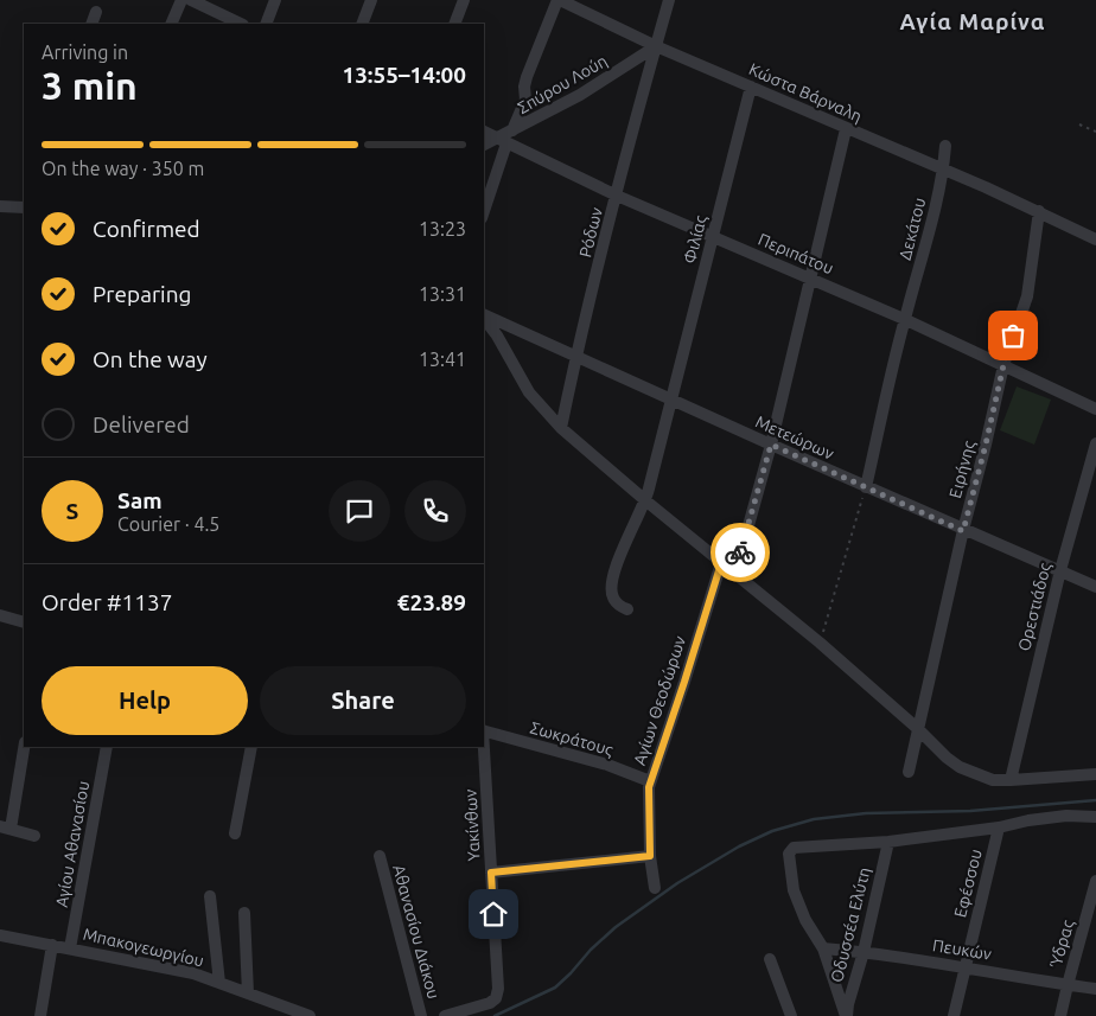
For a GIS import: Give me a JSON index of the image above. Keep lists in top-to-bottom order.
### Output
{
  "streets": {
    "street": [
      "Σπύρου Λούη",
      "Κώστα Βάρναλη",
      "Δεκάτου",
      "Ρόδων",
      "Φιλίας",
      "Περιπάτου",
      "Μετεώρων",
      "Ειρήνης",
      "Ορεστιάδος",
      "Αγίων Θεοδώρων",
      "Σωκράτους",
      "Υακίνθων",
      "Αγίου Αθανασίου",
      "Εφέσσου",
      "Οδυσσέα Ελύτη",
      "Αθανασίου Διάκου",
      "Ύδρας",
      "Μπακογεωργίου",
      "Πευκών"
    ]
  },
  "crossings": [
    ["Σπύρου Λούη", "Κώστα Βάρναλη"],
    ["Σπύρου Λούη", "Ρόδων"],
    ["Σπύρου Λούη", "Περιπάτου"],
    ["Κώστα Βάρναλη", "Δεκάτου"],
    ["Κώστα Βάρναλη", "Ρόδων"],
    ["Κώστα Βάρναλη", "Φιλίας"],
    ["Κώστα Βάρναλη", "Ειρήνης"],
    ["Δεκάτου", "Περιπάτου"],
    ["Δεκάτου", "Μετεώρων"],
    ["Ρόδων", "Περιπάτου"],
    ["Ρόδων", "Μετεώρων"],
    ["Φιλίας", "Περιπάτου"],
    ["Φιλίας", "Μετεώρων"],
    ["Περιπάτου", "Ειρήνης"],
    ["Μετεώρων", "Ειρήνης"],
    ["Μετεώρων", "Ορεστιάδος"],
    ["Αγίων Θεοδώρων", "Σωκράτους"],
    ["Αγίου Αθανασίου", "Μπακογεωργίου"],
    ["Εφέσσου", "Πευκών"],
    ["Οδυσσέα Ελύτη", "Πευκών"],
    ["Ύδρας", "Πευκών"]
  ],
  "districts": ["Αγία Μαρίνα"],
  "page": {
    "heading": ["3 min", "Arriving in", "13:55–14:00"],
    "panel": [
      "Sam",
      "Courier · 4.5",
      "Order #1137",
      "€23.89"
    ],
    "bar": "On the way · 350 m",
    "list": [
      ["Confirmed", "13:23"],
      ["Preparing", "13:31"],
      ["On the way", "13:41"],
      "Delivered"
    ],
    "round": "S",
    "buttons": ["Help", "Share"]
  }
}
